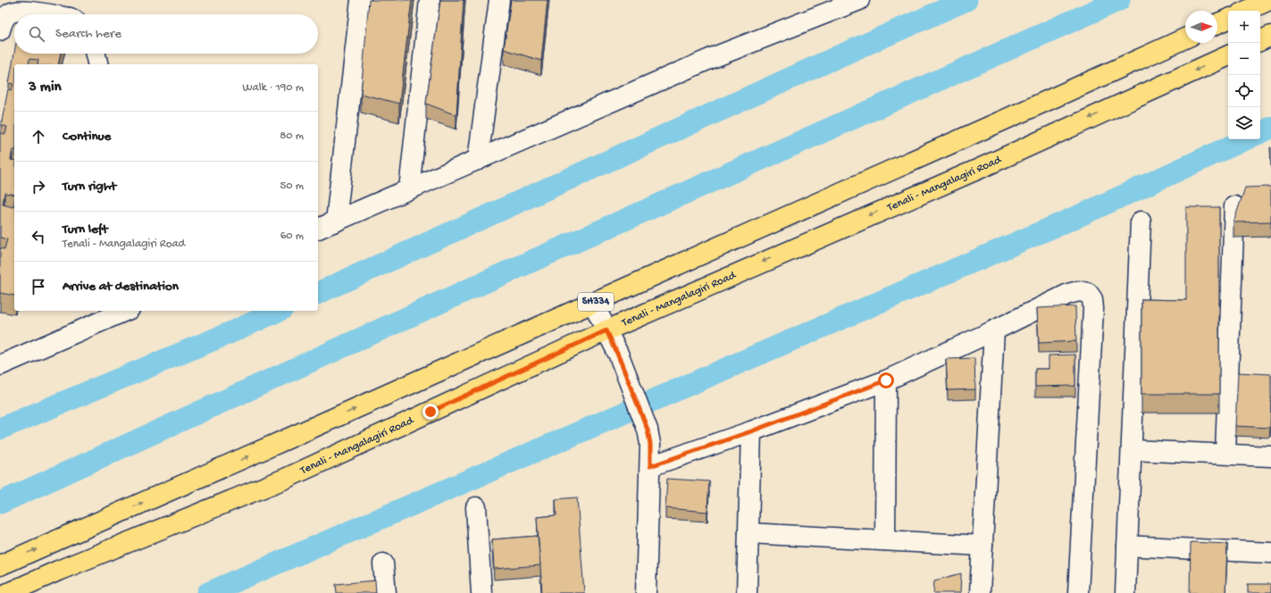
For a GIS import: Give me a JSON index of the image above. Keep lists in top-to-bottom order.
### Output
{
  "streets": {
    "main road": ["Tenali - Mangalagiri Road", "SH334"]
  },
  "north": "right",
  "page": {
    "map_buttons": ["+", "−"],
    "search": "Search here",
    "heading": ["3 min", "Walk · 190 m"],
    "list": [
      ["Continue", "80 m"],
      ["Turn right", "50 m"],
      ["Turn left", "Tenali - Mangalagiri Road", "60 m"],
      "Arrive at destination"
    ]
  }
}
